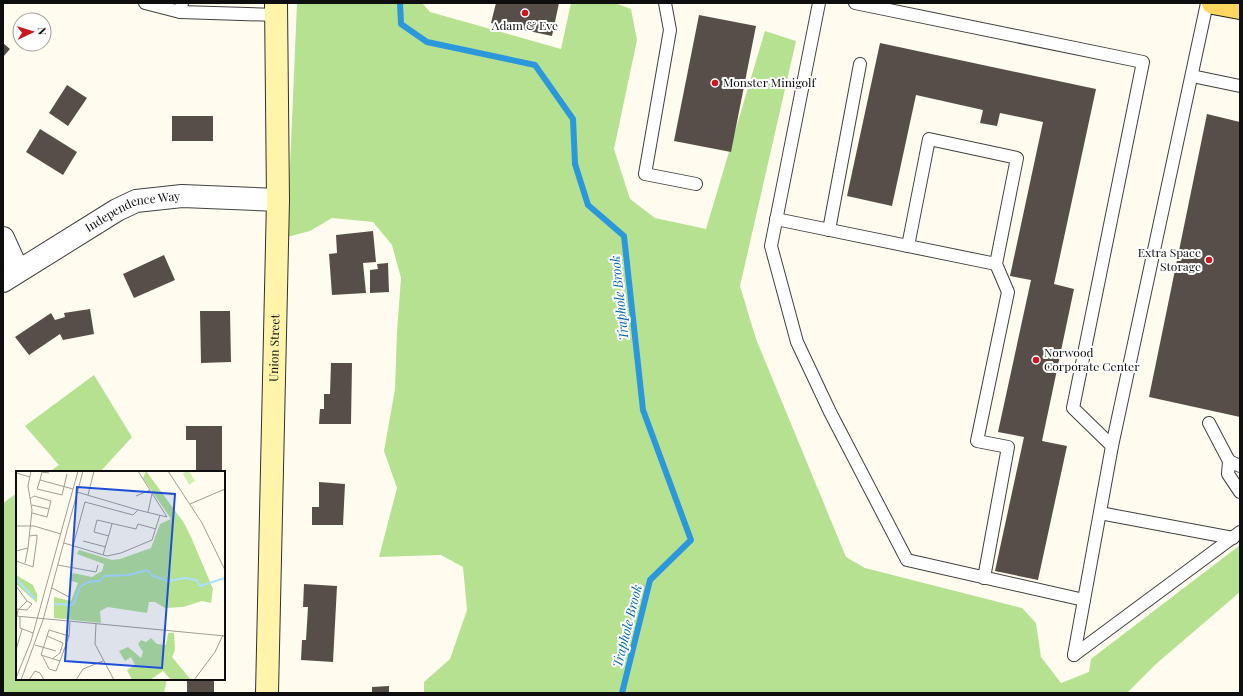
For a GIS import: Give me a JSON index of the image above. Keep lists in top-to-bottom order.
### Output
{
  "streets": {
    "main road": ["Union Street"],
    "street": ["Independence Way"]
  },
  "crossings": [
    ["Independence Way", "Union Street"]
  ],
  "water": ["Traphole Brook"],
  "places": [
    "Adam & Eve",
    "Monster Minigolf",
    "Extra Space Storage",
    "Norwood Corporate Center"
  ],
  "north": "right"
}
